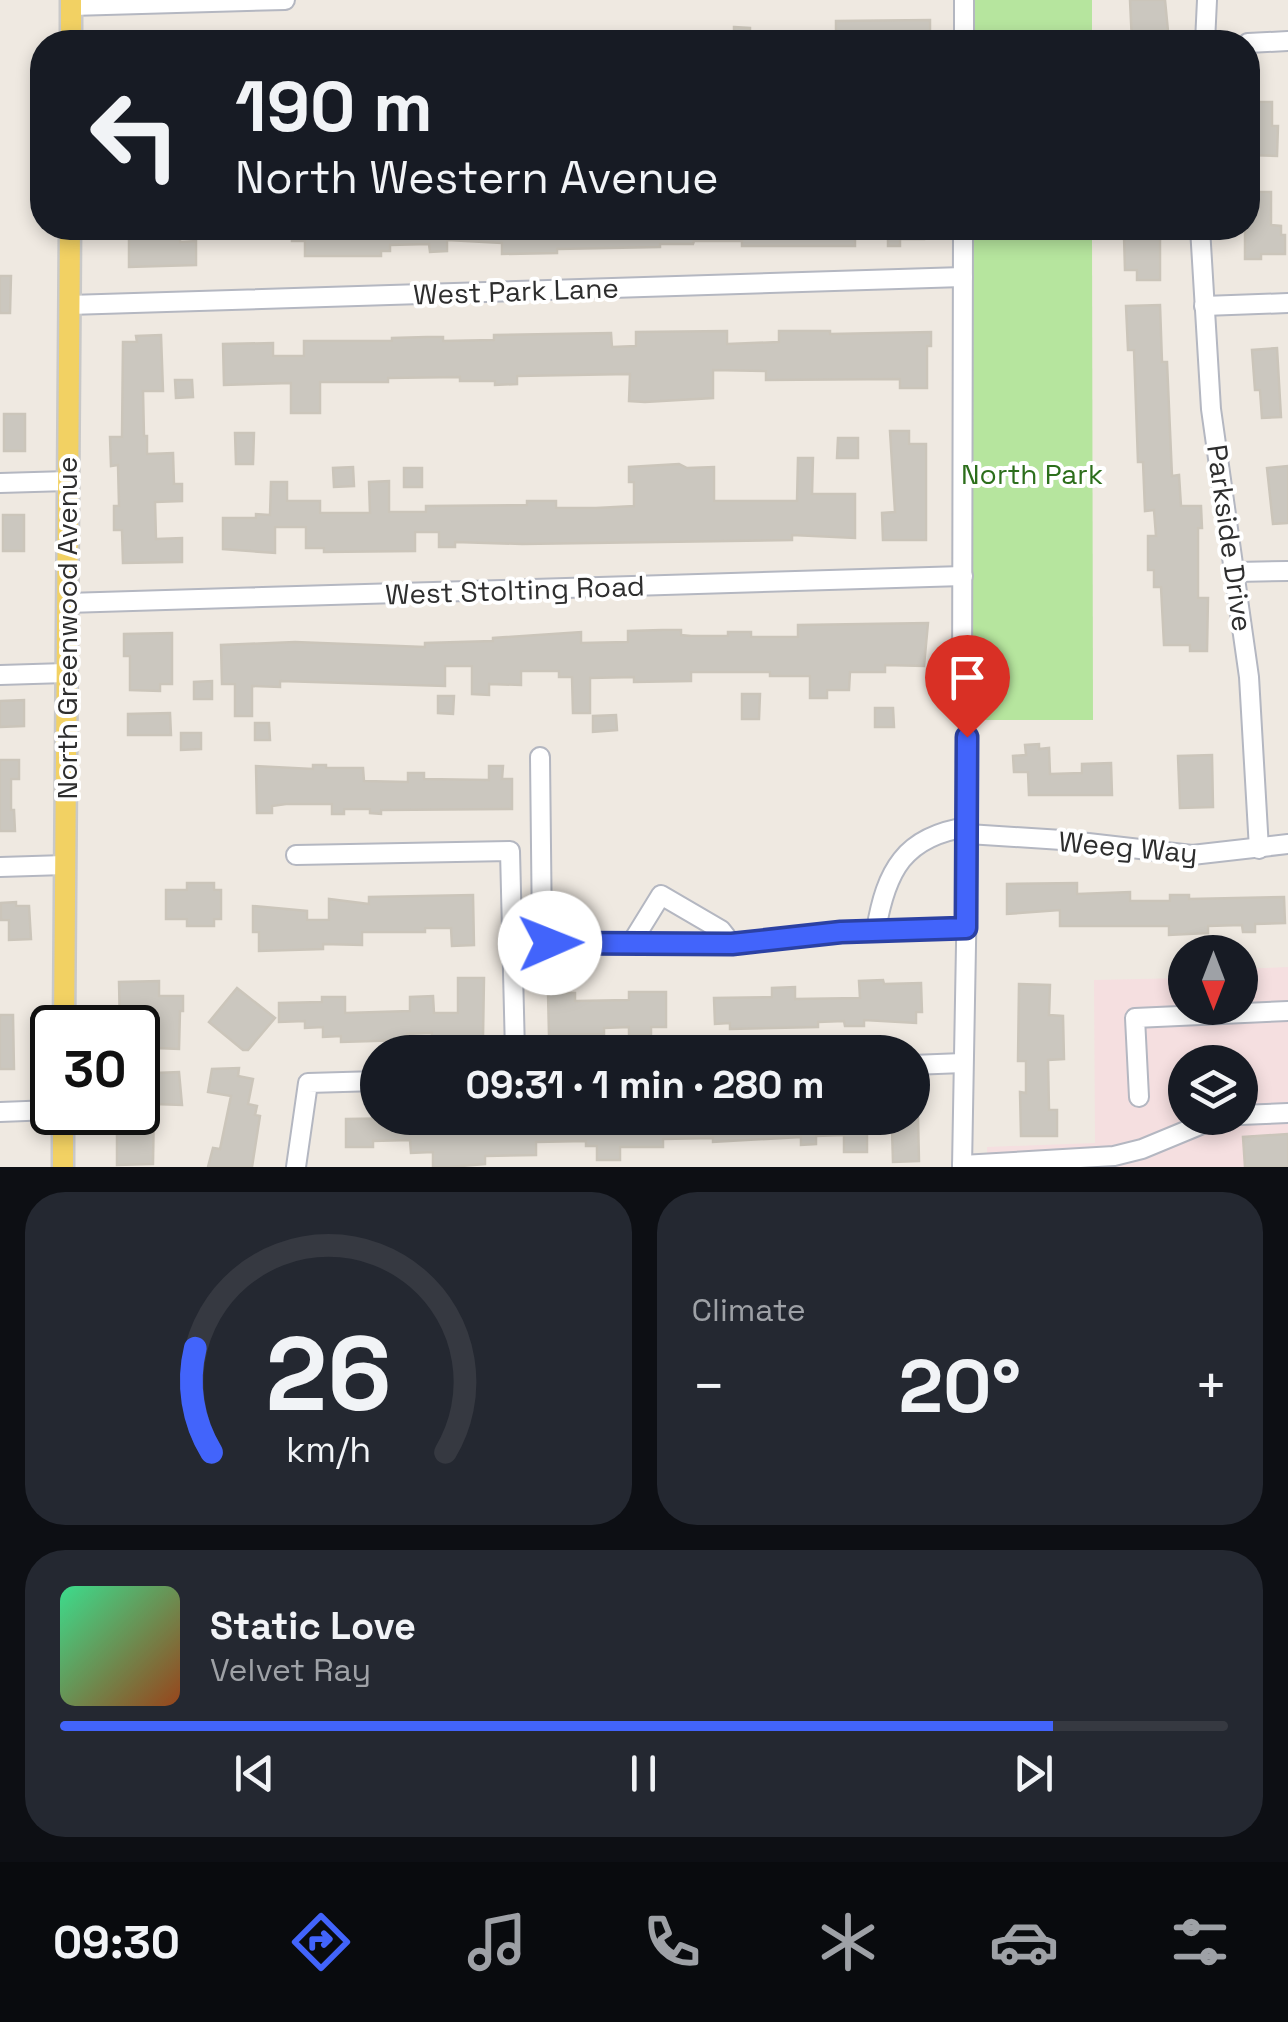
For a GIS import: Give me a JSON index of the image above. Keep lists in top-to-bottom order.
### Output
{
  "streets": {
    "main road": ["North Greenwood Avenue"],
    "street": [
      "West Park Lane",
      "Parkside Drive",
      "West Stolting Road",
      "Weeg Way"
    ]
  },
  "crossings": [
    ["West Park Lane", "North Greenwood Avenue"],
    ["Parkside Drive", "Weeg Way"],
    ["West Stolting Road", "North Greenwood Avenue"]
  ],
  "parks": ["North Park"],
  "north": "bottom",
  "page": {
    "turn": ["190 m", "North Western Avenue"],
    "limit": "30",
    "trip": "09:31 · 1 min · 280 m",
    "tile": "Climate",
    "heat": ["−", "20°", "+"],
    "song": ["Static Love", "Velvet Ray"],
    "tabs": "09:30",
    "gauge": ["26", "km/h"]
  }
}
